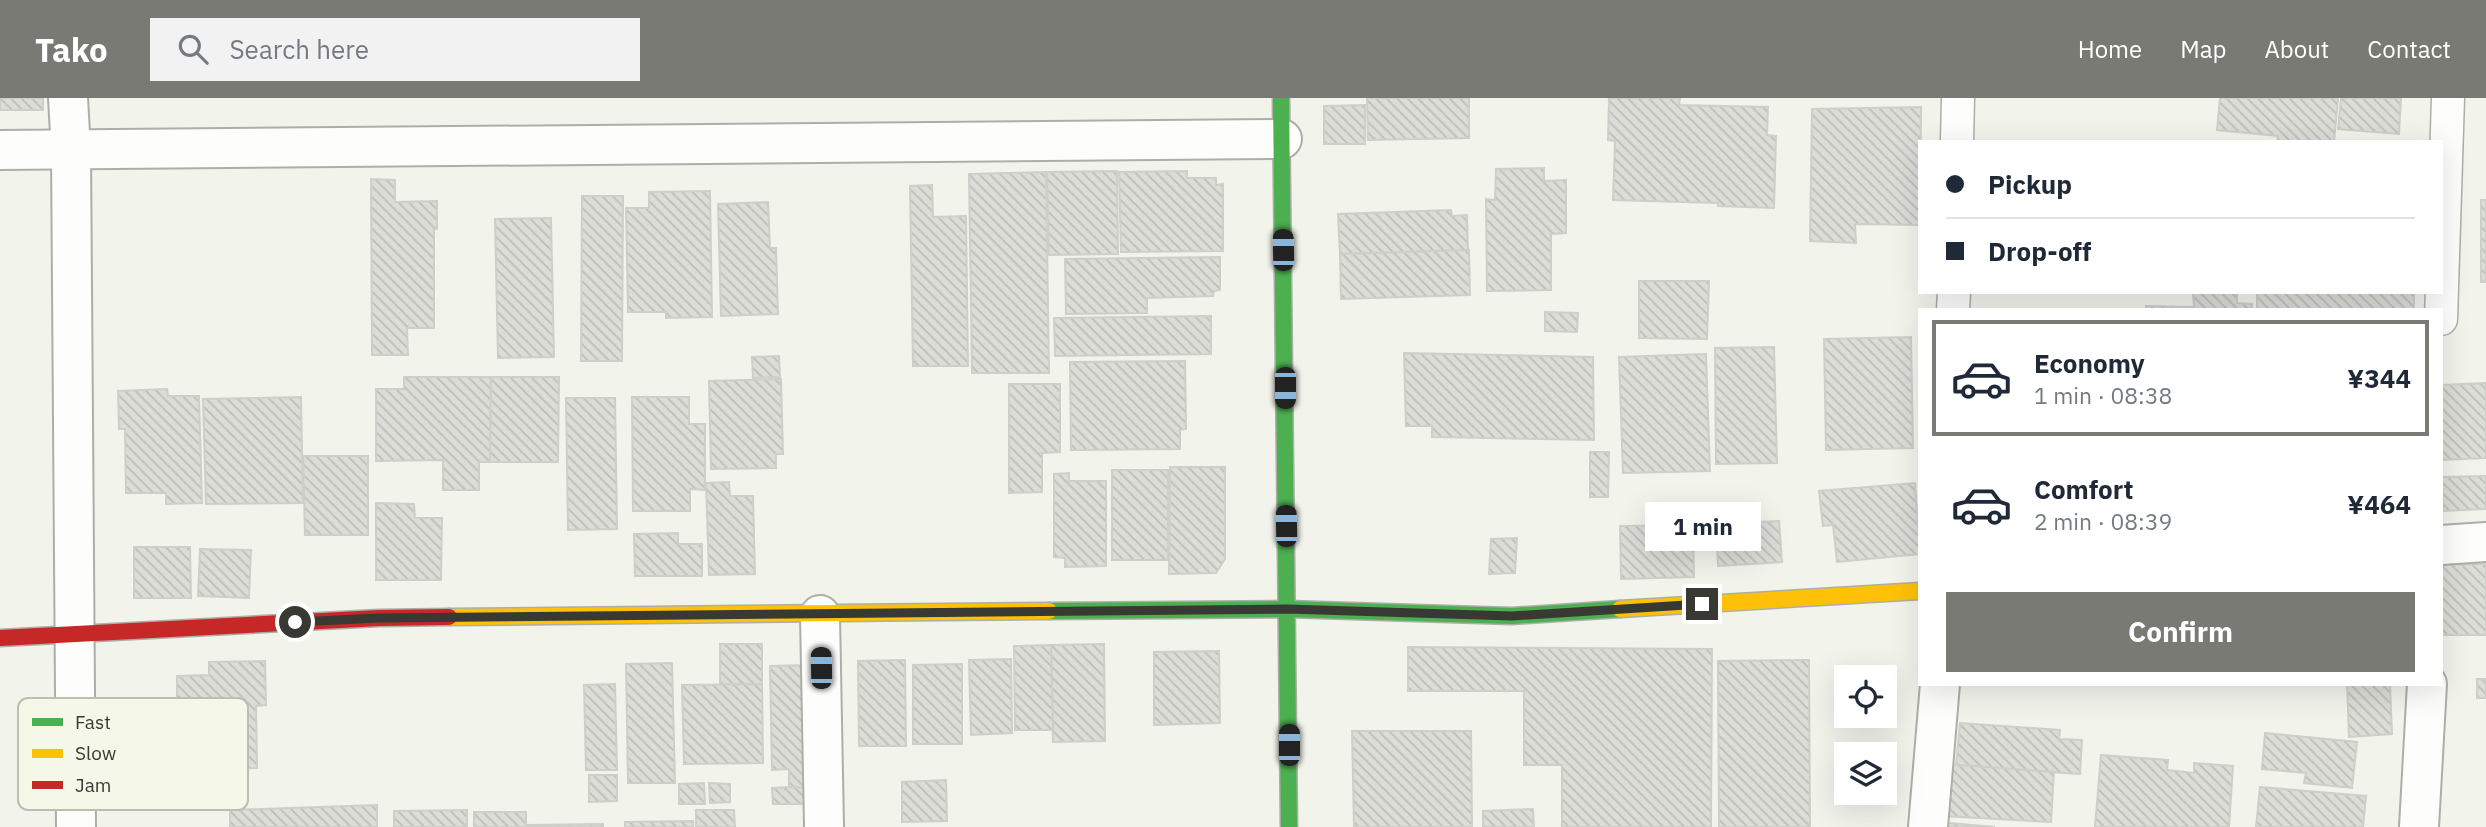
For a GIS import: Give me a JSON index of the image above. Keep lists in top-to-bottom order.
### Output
{
  "legend": ["Fast", "Slow", "Jam"],
  "page": {
    "header": "Tako",
    "search": "Search here",
    "nav": [
      "Home",
      "Map",
      "About",
      "Contact"
    ],
    "banner": ["Pickup", "Drop-off"],
    "list": [
      {
        "name": "Economy",
        "note": "1 min · 08:38",
        "value": "¥344"
      },
      {
        "name": "Comfort",
        "note": "2 min · 08:39",
        "value": "¥464"
      }
    ],
    "bubble": "1 min",
    "buttons": "Confirm"
  }
}
